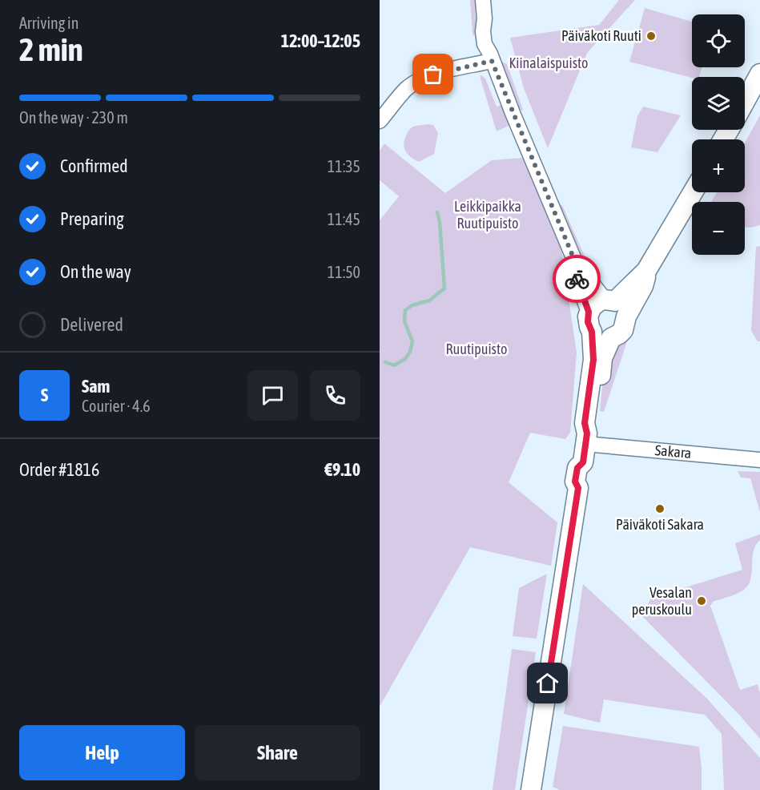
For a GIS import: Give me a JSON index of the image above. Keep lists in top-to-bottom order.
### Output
{
  "streets": {
    "street": ["Sakara"]
  },
  "parks": ["Kiinalaispuisto", "Leikkipaikka Ruutipuisto", "Ruutipuisto"],
  "places": ["Päiväkoti Ruuti", "Päiväkoti Sakara", "Vesalan peruskoulu"],
  "page": {
    "heading": ["2 min", "Arriving in", "12:00–12:05"],
    "panel": [
      "Sam",
      "Courier · 4.6",
      "Order #1816",
      "€9.10"
    ],
    "map_buttons": ["+", "−"],
    "bar": "On the way · 230 m",
    "list": [
      ["Confirmed", "11:35"],
      ["Preparing", "11:45"],
      ["On the way", "11:50"],
      "Delivered"
    ],
    "round": "S",
    "buttons": ["Help", "Share"]
  }
}
